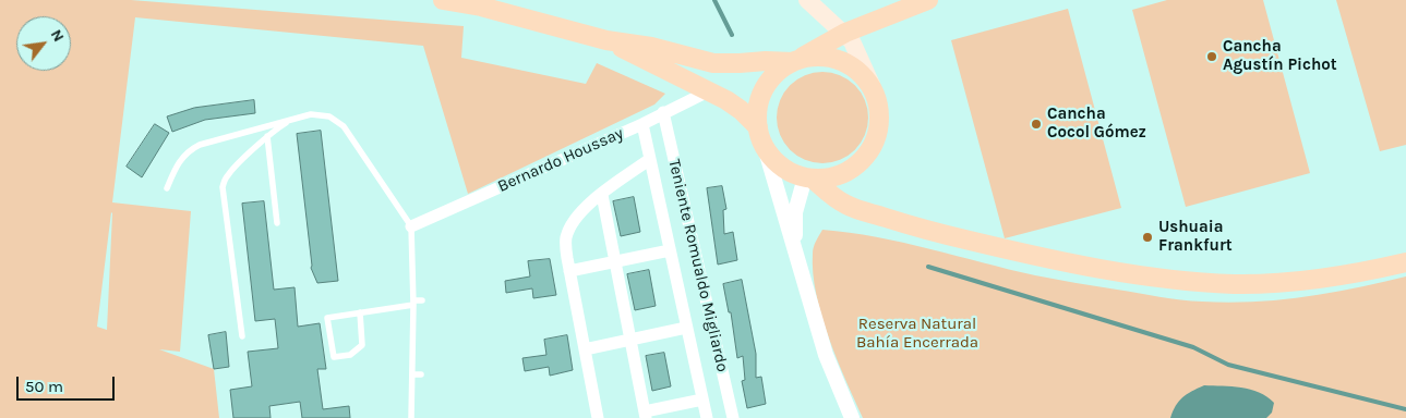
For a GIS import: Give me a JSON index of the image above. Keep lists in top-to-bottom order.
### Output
{
  "streets": {
    "street": ["Bernardo Houssay", "Teniente Romualdo Migliardo"]
  },
  "crossings": [
    ["Bernardo Houssay", "Teniente Romualdo Migliardo"]
  ],
  "parks": ["Reserva Natural Bahía Encerrada"],
  "places": ["Cancha Agustín Pichot", "Cancha Cocol Gómez", "Ushuaia Frankfurt"],
  "scale_bar": "50 m",
  "north": "top right"
}
